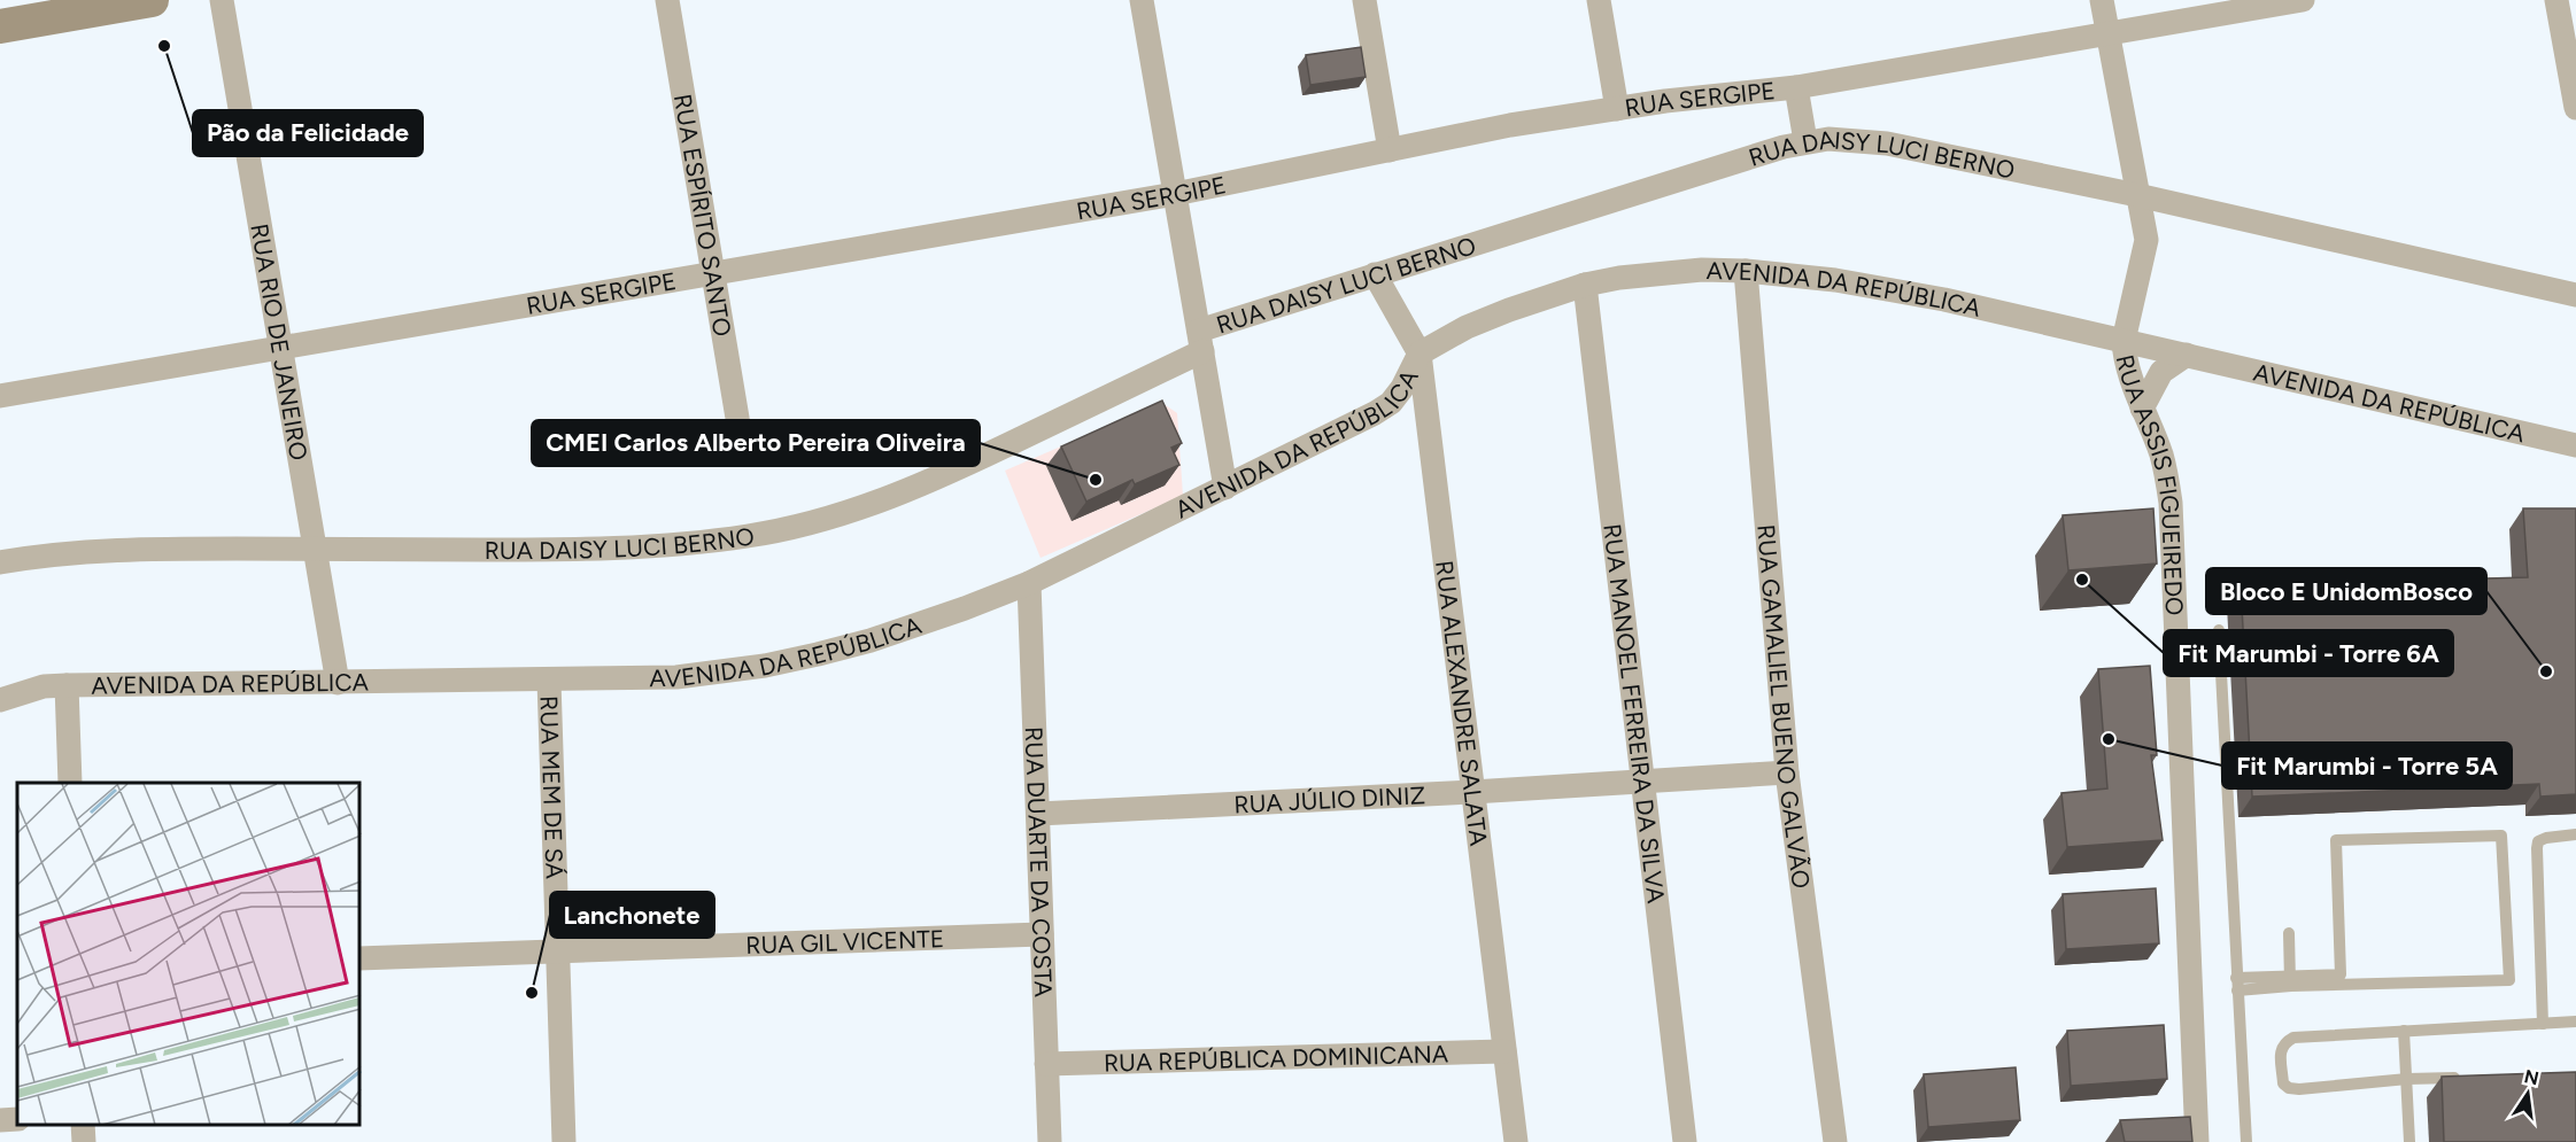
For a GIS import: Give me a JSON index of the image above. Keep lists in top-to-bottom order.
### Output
{
  "streets": {
    "street": [
      "RUA SERGIPE",
      "RUA DAISY LUCI BERNO",
      "RUA ESPÍRITO SANTO",
      "AVENIDA DA REPÚBLICA",
      "RUA RIO DE JANEIRO",
      "RUA ASSIS FIGUEIREDO",
      "RUA ALEXANDRE SALATA",
      "RUA GAMALIEL BUENO GALVÃO",
      "RUA MANOEL FERREIRA DA SILVA",
      "RUA MEM DE SÁ",
      "RUA JÚLIO DINIZ",
      "RUA DUARTE DA COSTA",
      "RUA GIL VICENTE",
      "RUA REPÚBLICA DOMINICANA"
    ]
  },
  "crossings": [
    ["RUA SERGIPE", "RUA ESPÍRITO SANTO"],
    ["RUA SERGIPE", "RUA RIO DE JANEIRO"],
    ["RUA SERGIPE", "RUA ASSIS FIGUEIREDO"],
    ["RUA DAISY LUCI BERNO", "RUA RIO DE JANEIRO"],
    ["RUA DAISY LUCI BERNO", "RUA ASSIS FIGUEIREDO"],
    ["RUA DAISY LUCI BERNO", "RUA ALEXANDRE SALATA"],
    ["AVENIDA DA REPÚBLICA", "RUA RIO DE JANEIRO"],
    ["AVENIDA DA REPÚBLICA", "RUA ASSIS FIGUEIREDO"],
    ["AVENIDA DA REPÚBLICA", "RUA ALEXANDRE SALATA"],
    ["AVENIDA DA REPÚBLICA", "RUA GAMALIEL BUENO GALVÃO"],
    ["AVENIDA DA REPÚBLICA", "RUA MANOEL FERREIRA DA SILVA"],
    ["AVENIDA DA REPÚBLICA", "RUA MEM DE SÁ"],
    ["AVENIDA DA REPÚBLICA", "RUA DUARTE DA COSTA"],
    ["RUA ALEXANDRE SALATA", "RUA JÚLIO DINIZ"],
    ["RUA ALEXANDRE SALATA", "RUA REPÚBLICA DOMINICANA"],
    ["RUA GAMALIEL BUENO GALVÃO", "RUA JÚLIO DINIZ"],
    ["RUA MANOEL FERREIRA DA SILVA", "RUA JÚLIO DINIZ"],
    ["RUA MEM DE SÁ", "RUA GIL VICENTE"],
    ["RUA JÚLIO DINIZ", "RUA DUARTE DA COSTA"],
    ["RUA DUARTE DA COSTA", "RUA GIL VICENTE"],
    ["RUA DUARTE DA COSTA", "RUA REPÚBLICA DOMINICANA"]
  ],
  "places": [
    "Pão da Felicidade",
    "CMEI Carlos Alberto Pereira Oliveira",
    "Fit Marumbi - Torre 6A",
    "Bloco E UnidomBosco",
    "Fit Marumbi - Torre 5A",
    "Lanchonete"
  ],
  "north": "top"
}
